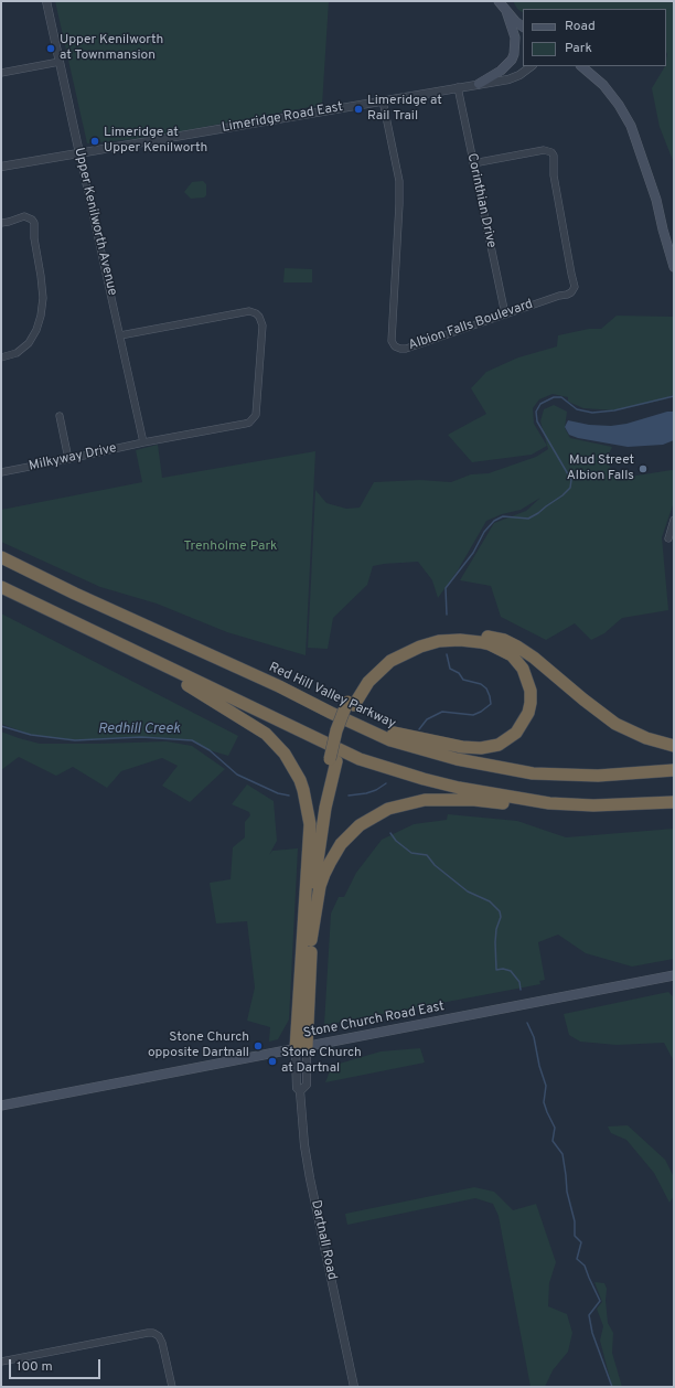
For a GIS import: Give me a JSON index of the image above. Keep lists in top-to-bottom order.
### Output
{
  "streets": {
    "highway": ["Red Hill Valley Parkway"],
    "main road": ["Stone Church Road East"],
    "street": [
      "Limeridge Road East",
      "Corinthian Drive",
      "Upper Kenilworth Avenue",
      "Albion Falls Boulevard",
      "Milkyway Drive",
      "Dartnall Road"
    ]
  },
  "crossings": [
    ["Limeridge Road East", "Corinthian Drive"],
    ["Limeridge Road East", "Upper Kenilworth Avenue"],
    ["Limeridge Road East", "Albion Falls Boulevard"],
    ["Corinthian Drive", "Albion Falls Boulevard"],
    ["Upper Kenilworth Avenue", "Milkyway Drive"],
    ["Stone Church Road East", "Dartnall Road"]
  ],
  "water": ["Redhill Creek"],
  "parks": ["Trenholme Park"],
  "places": [
    "Upper Kenilworth at Townmansion",
    "Limeridge at Rail Trail",
    "Limeridge at Upper Kenilworth",
    "Mud Street Albion Falls",
    "Stone Church opposite Dartnall",
    "Stone Church at Dartnal"
  ],
  "legend": ["Road", "Park"],
  "scale_bar": "100 m"
}
